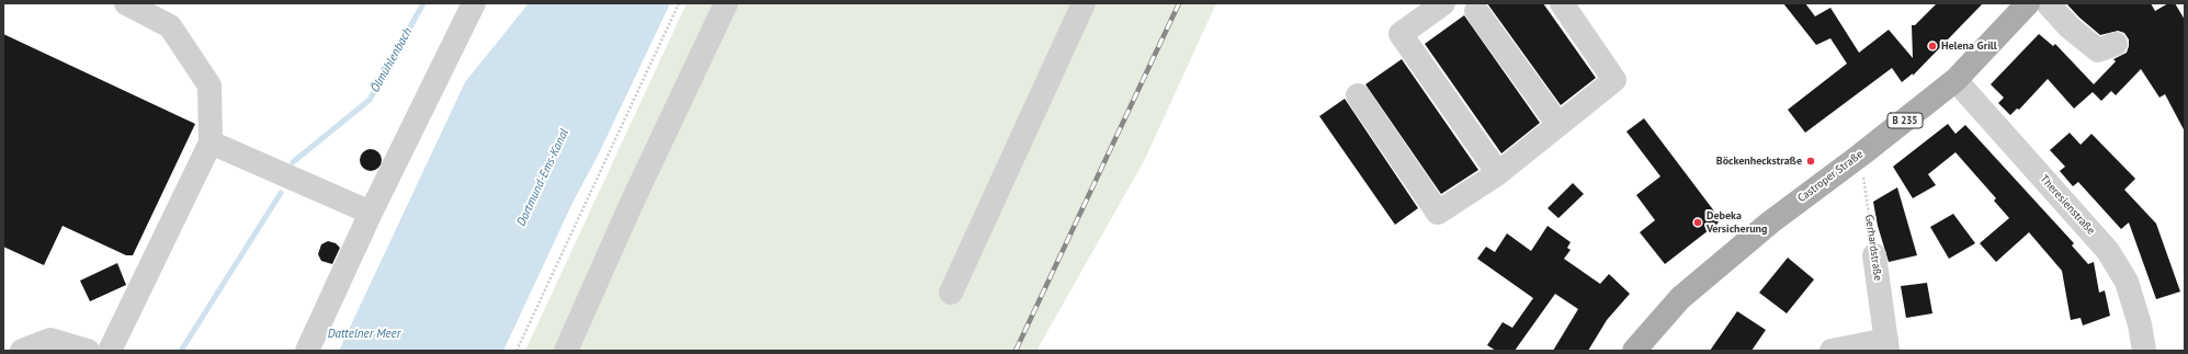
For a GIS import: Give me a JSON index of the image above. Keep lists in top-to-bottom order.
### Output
{
  "streets": {
    "main road": ["B 235", "Castroper Straße"],
    "street": ["Theresienstraße", "Gerhardstraße"]
  },
  "crossings": [
    ["Castroper Straße", "Theresienstraße"],
    ["Castroper Straße", "Gerhardstraße"]
  ],
  "water": ["Ölmühlenbach", "Dortmund-Ems-Kanal", "Dattelner Meer"],
  "places": ["Helena Grill", "Böckenheckstraße", "Debeka Versicherung"]
}
